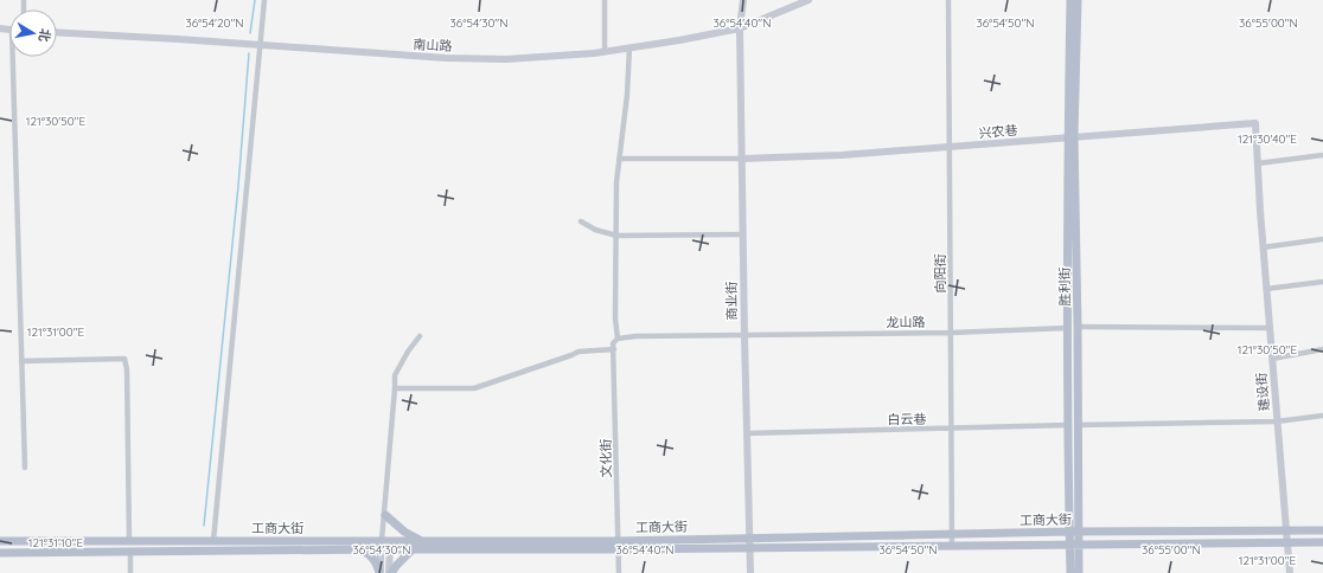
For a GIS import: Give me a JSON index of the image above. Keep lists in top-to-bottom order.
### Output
{
  "streets": {
    "main road": ["胜利街", "工商大街"],
    "street": [
      "南山路",
      "兴农巷",
      "向阳街",
      "商业街",
      "龙山路",
      "建设街",
      "白云巷",
      "文化街"
    ]
  },
  "crossings": [
    ["南山路", "商业街"],
    ["南山路", "文化街"],
    ["兴农巷", "向阳街"],
    ["兴农巷", "胜利街"],
    ["兴农巷", "商业街"],
    ["兴农巷", "建设街"],
    ["向阳街", "龙山路"],
    ["向阳街", "白云巷"],
    ["向阳街", "工商大街"],
    ["胜利街", "龙山路"],
    ["胜利街", "白云巷"],
    ["胜利街", "工商大街"],
    ["商业街", "龙山路"],
    ["商业街", "白云巷"],
    ["商业街", "工商大街"],
    ["龙山路", "文化街"],
    ["建设街", "白云巷"],
    ["建设街", "工商大街"],
    ["文化街", "工商大街"]
  ],
  "north": "right",
  "coordinates": [
    "36°54'20\"N",
    "36°54'30\"N",
    "36°54'40\"N",
    "36°54'50\"N",
    "36°55'00\"N",
    "121°30'50\"E",
    "121°30'40\"E",
    "121°31'00\"E",
    "121°31'10\"E"
  ]
}
